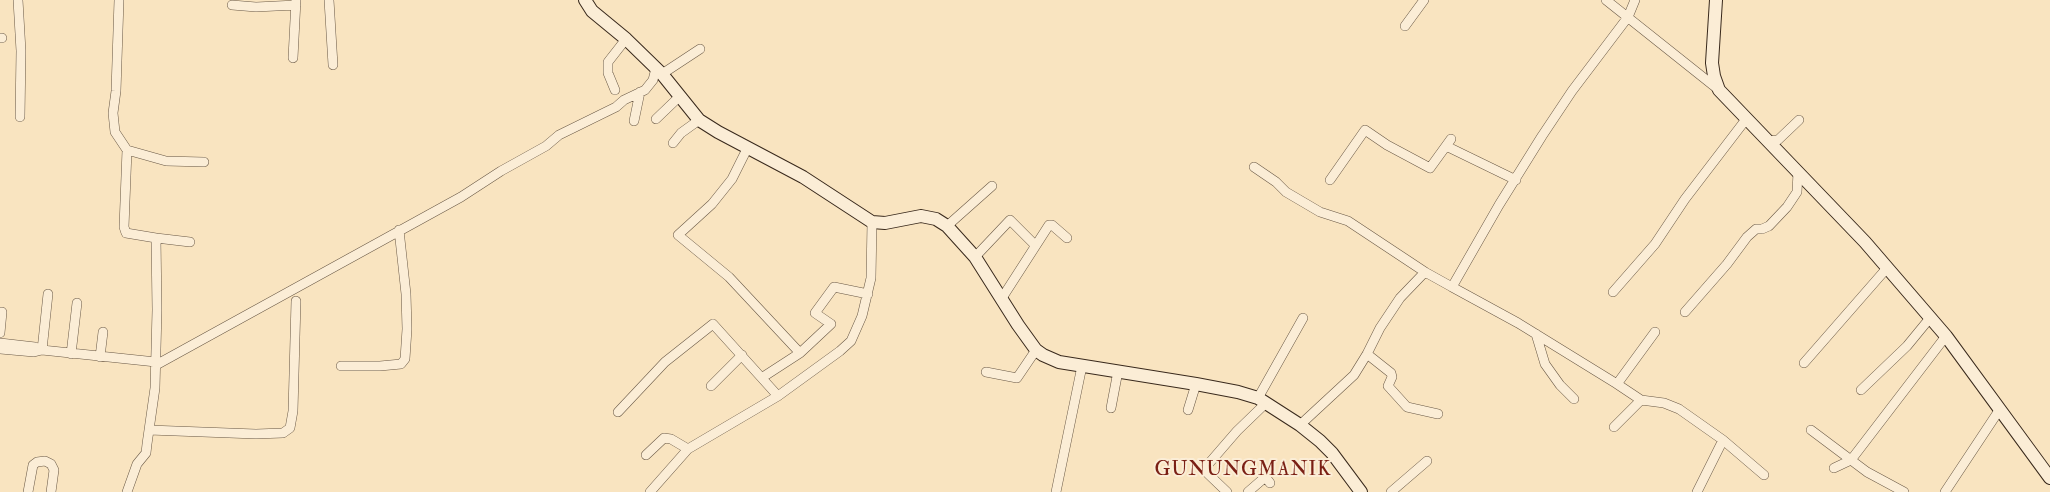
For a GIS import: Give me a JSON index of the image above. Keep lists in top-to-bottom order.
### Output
{
  "districts": ["GUNUNGMANIK"]
}
